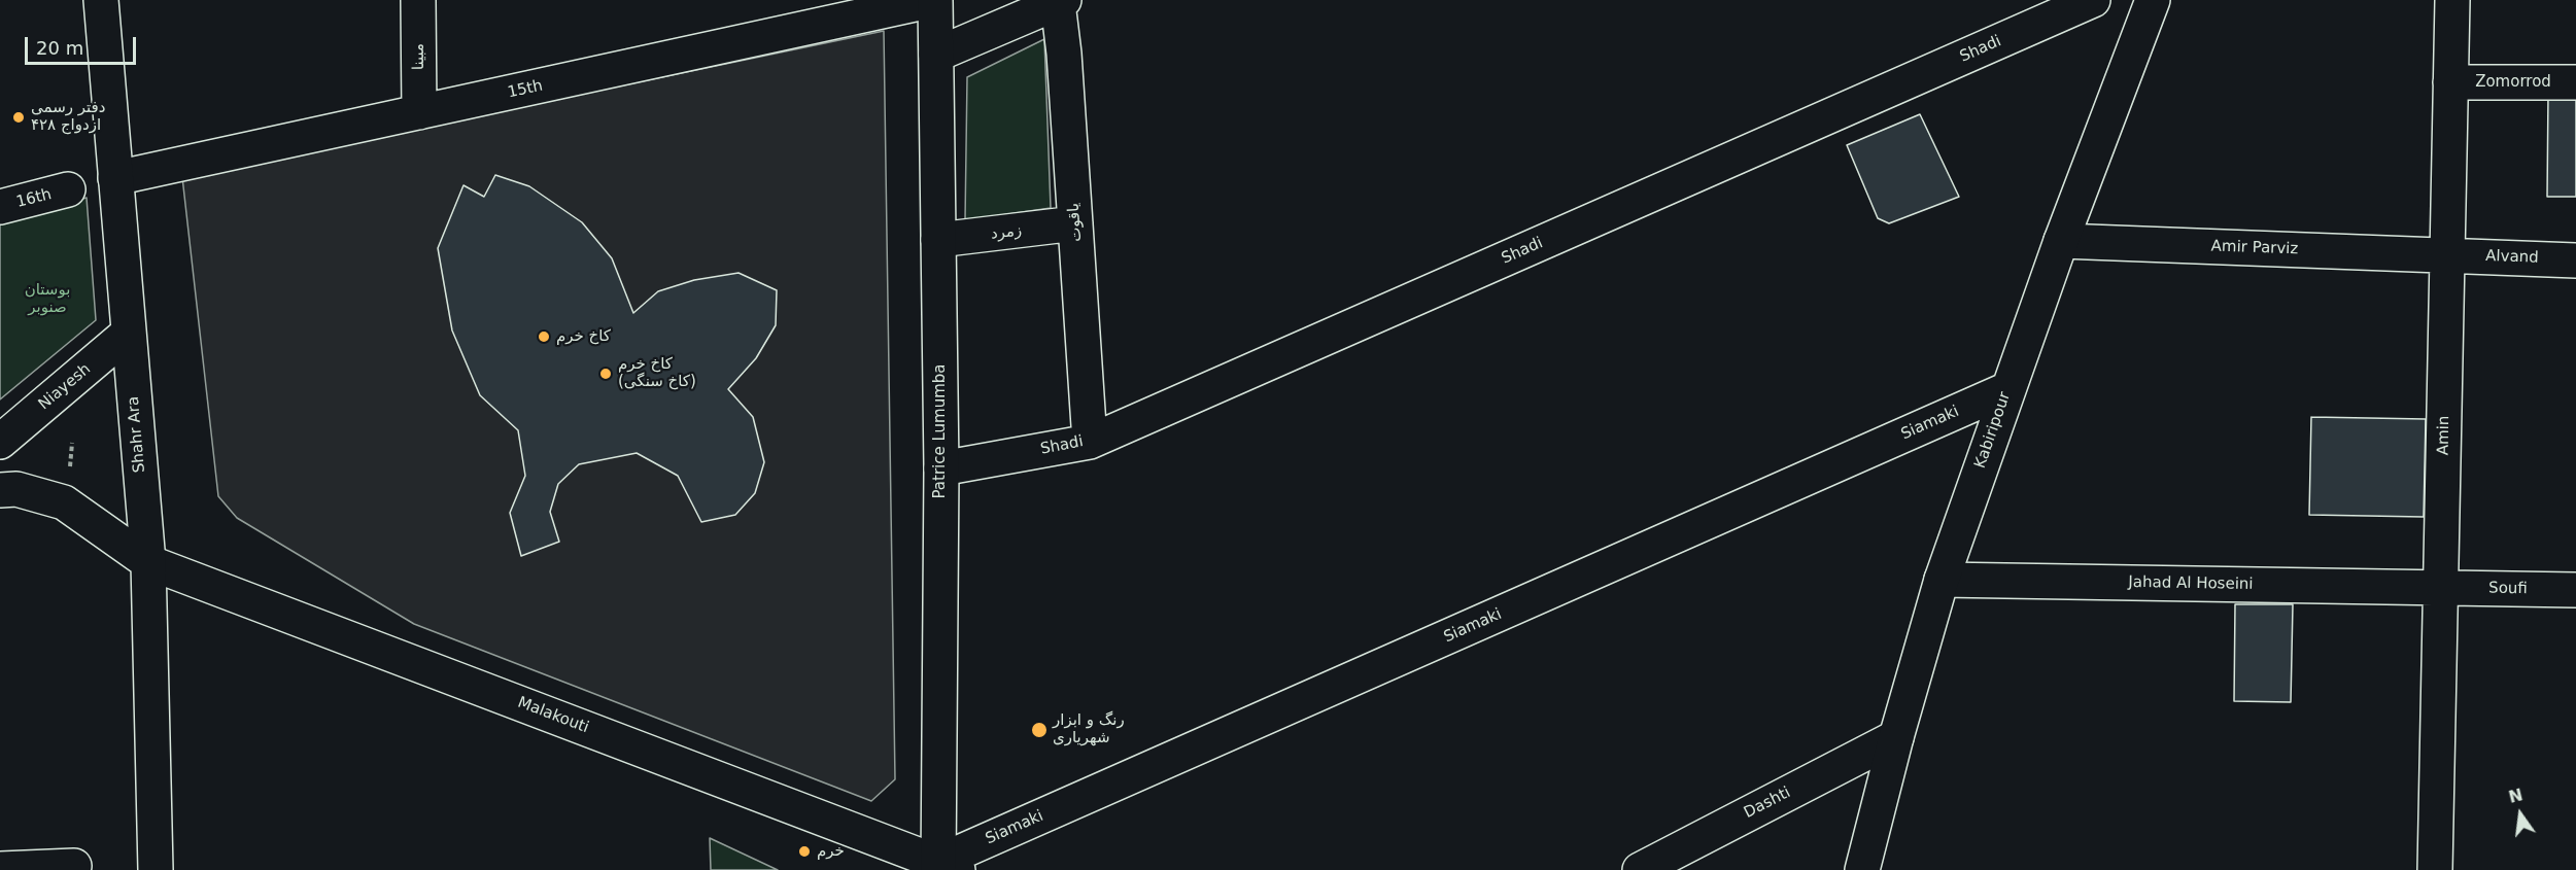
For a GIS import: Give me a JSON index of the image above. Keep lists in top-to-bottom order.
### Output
{
  "streets": {
    "street": [
      "Shadi",
      "مبینا",
      "Zomorrod",
      "15th",
      "16th",
      "یاقوت",
      "زمرد",
      "Amir Parviz",
      "Alvand",
      "Niayesh",
      "Siamaki",
      "Kabiripour",
      "Patrice Lumumba",
      "Shahr Ara",
      "Amin",
      "Jahad Al Hoseini",
      "Soufi",
      "Malakouti",
      "Dashti"
    ]
  },
  "crossings": [
    ["Shadi", "یاقوت"],
    ["Shadi", "Patrice Lumumba"],
    ["مبینا", "15th"],
    ["Zomorrod", "Amin"],
    ["15th", "Patrice Lumumba"],
    ["15th", "Shahr Ara"],
    ["یاقوت", "زمرد"],
    ["زمرد", "Patrice Lumumba"],
    ["Amir Parviz", "Alvand"],
    ["Amir Parviz", "Kabiripour"],
    ["Amir Parviz", "Amin"],
    ["Alvand", "Amin"],
    ["Niayesh", "Shahr Ara"],
    ["Siamaki", "Kabiripour"],
    ["Siamaki", "Patrice Lumumba"],
    ["Siamaki", "Malakouti"],
    ["Kabiripour", "Jahad Al Hoseini"],
    ["Kabiripour", "Dashti"],
    ["Patrice Lumumba", "Malakouti"],
    ["Shahr Ara", "Malakouti"],
    ["Amin", "Jahad Al Hoseini"],
    ["Amin", "Soufi"],
    ["Jahad Al Hoseini", "Soufi"]
  ],
  "parks": ["بوستان صنوبر"],
  "places": [
    "دفتر رسمی ازدواج ۴۲۸",
    "کاخ خرم",
    "کاخ خرم (کاخ سنگی)",
    "رنگ و ابزار شهریاری",
    "خرم"
  ],
  "scale_bar": "20 m",
  "north": "top"
}
